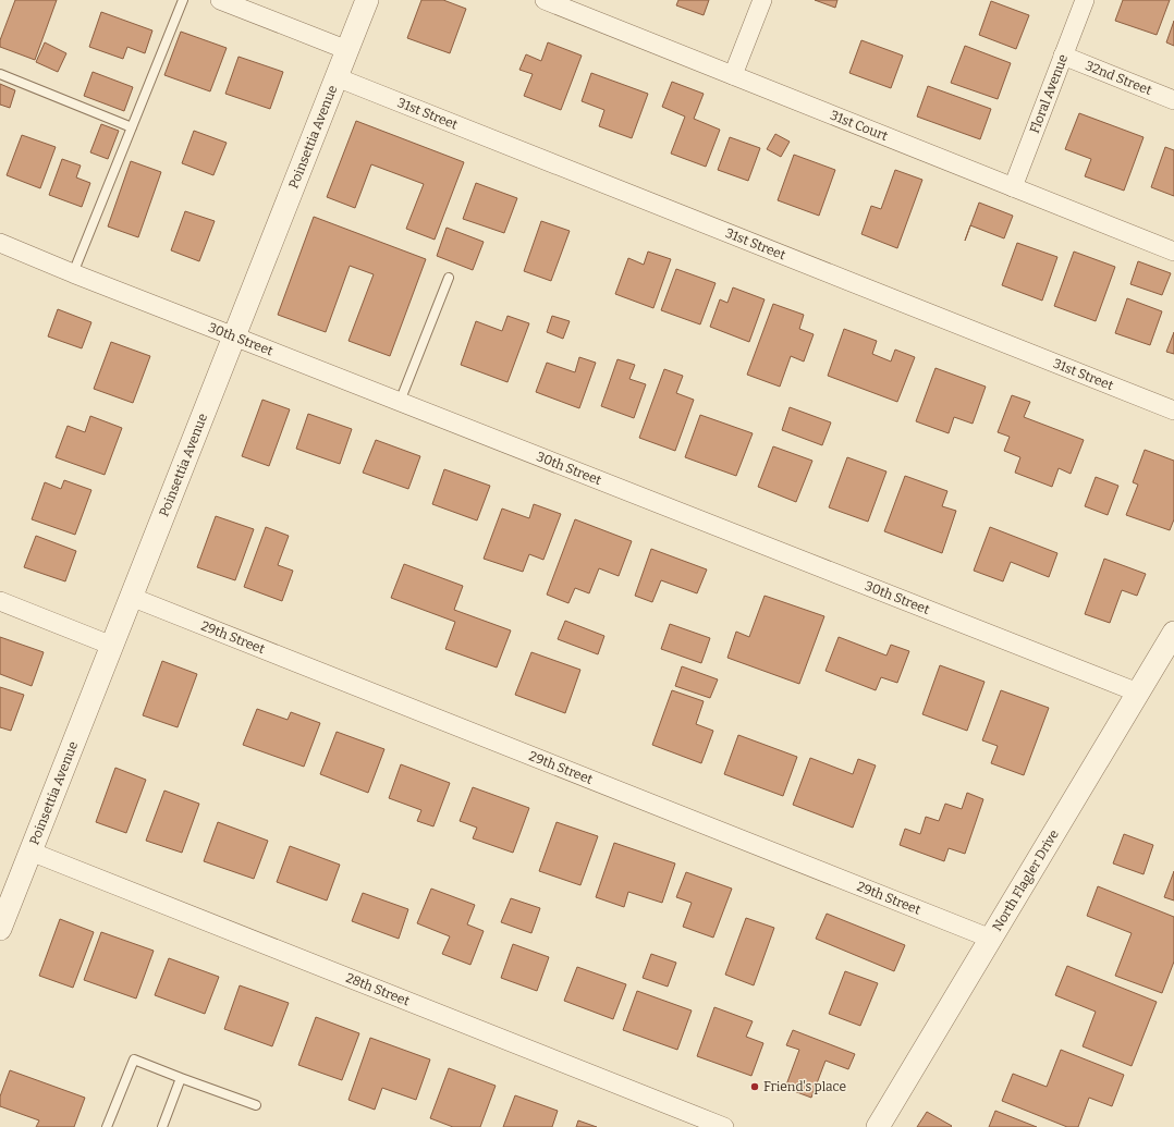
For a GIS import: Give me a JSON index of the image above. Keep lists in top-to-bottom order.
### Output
{
  "streets": {
    "street": [
      "32nd Street",
      "Floral Avenue",
      "31st Street",
      "31st Court",
      "Poinsettia Avenue",
      "30th Street",
      "29th Street",
      "North Flagler Drive",
      "28th Street"
    ]
  },
  "crossings": [
    ["32nd Street", "Floral Avenue"],
    ["Floral Avenue", "31st Court"],
    ["31st Street", "Poinsettia Avenue"],
    ["Poinsettia Avenue", "30th Street"],
    ["Poinsettia Avenue", "29th Street"],
    ["Poinsettia Avenue", "28th Street"],
    ["30th Street", "North Flagler Drive"],
    ["29th Street", "North Flagler Drive"]
  ],
  "places": ["Friend's place"]
}
